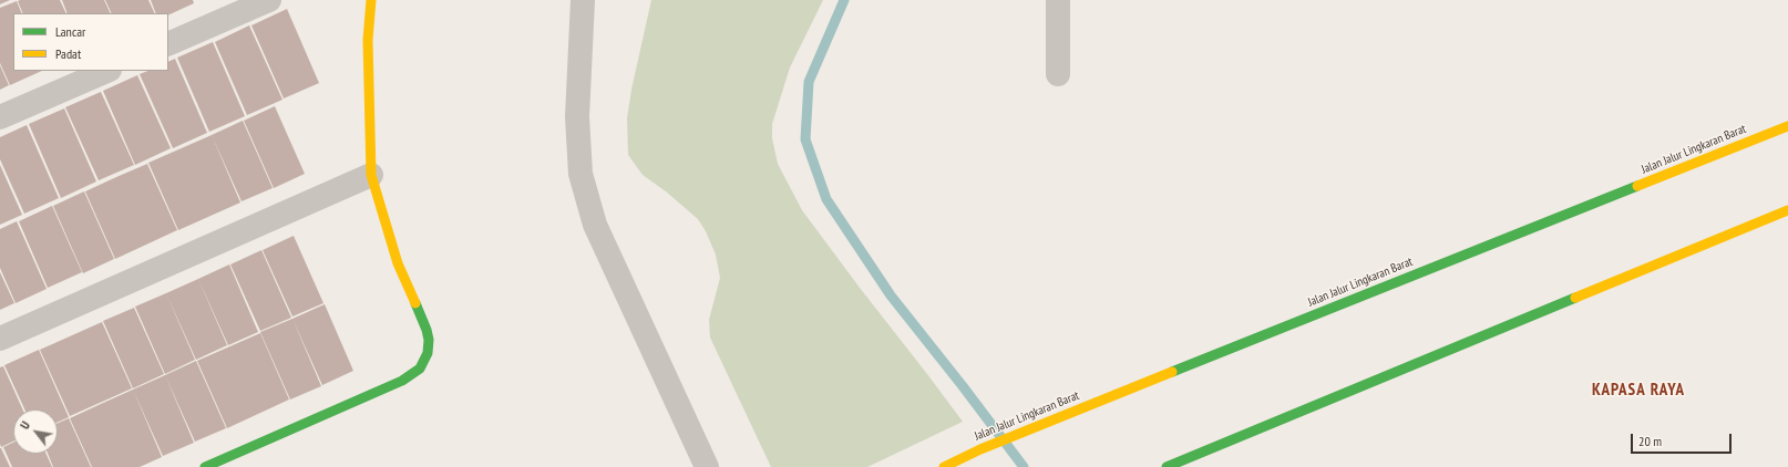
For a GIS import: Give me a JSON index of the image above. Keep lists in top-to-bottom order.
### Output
{
  "streets": {
    "main road": ["Jalan Jalur Lingkaran Barat"]
  },
  "districts": ["KAPASA RAYA"],
  "legend": ["Lancar", "Padat"],
  "scale_bar": "20 m",
  "north": "top left"
}
